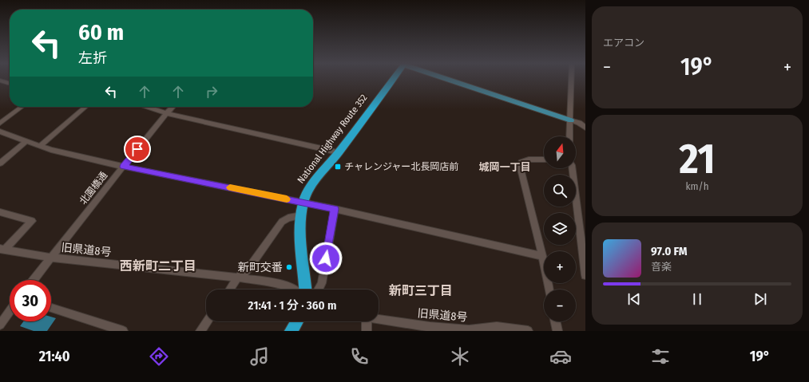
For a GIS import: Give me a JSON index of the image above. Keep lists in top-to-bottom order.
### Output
{
  "streets": {
    "highway": ["National Highway Route 352"],
    "street": ["北園橋通", "旧県道8号"]
  },
  "crossings": [
    ["北園橋通", "旧県道8号"]
  ],
  "districts": ["城岡一丁目", "西新町二丁目", "新町三丁目"],
  "places": {
    "transit": ["チャレンジャー北長岡店前"],
    "other": ["新町交番"]
  },
  "north": "top",
  "page": {
    "tile": [
      "エアコン",
      ["21", "km/h"]
    ],
    "turn": ["60 m", "左折"],
    "heat": ["−", "19°", "+"],
    "map_buttons": ["+", "−"],
    "song": ["97.0 FM", "音楽"],
    "limit": "30",
    "trip": "21:41 · 1 分 · 360 m",
    "tabs": ["21:40", "19°"]
  }
}
